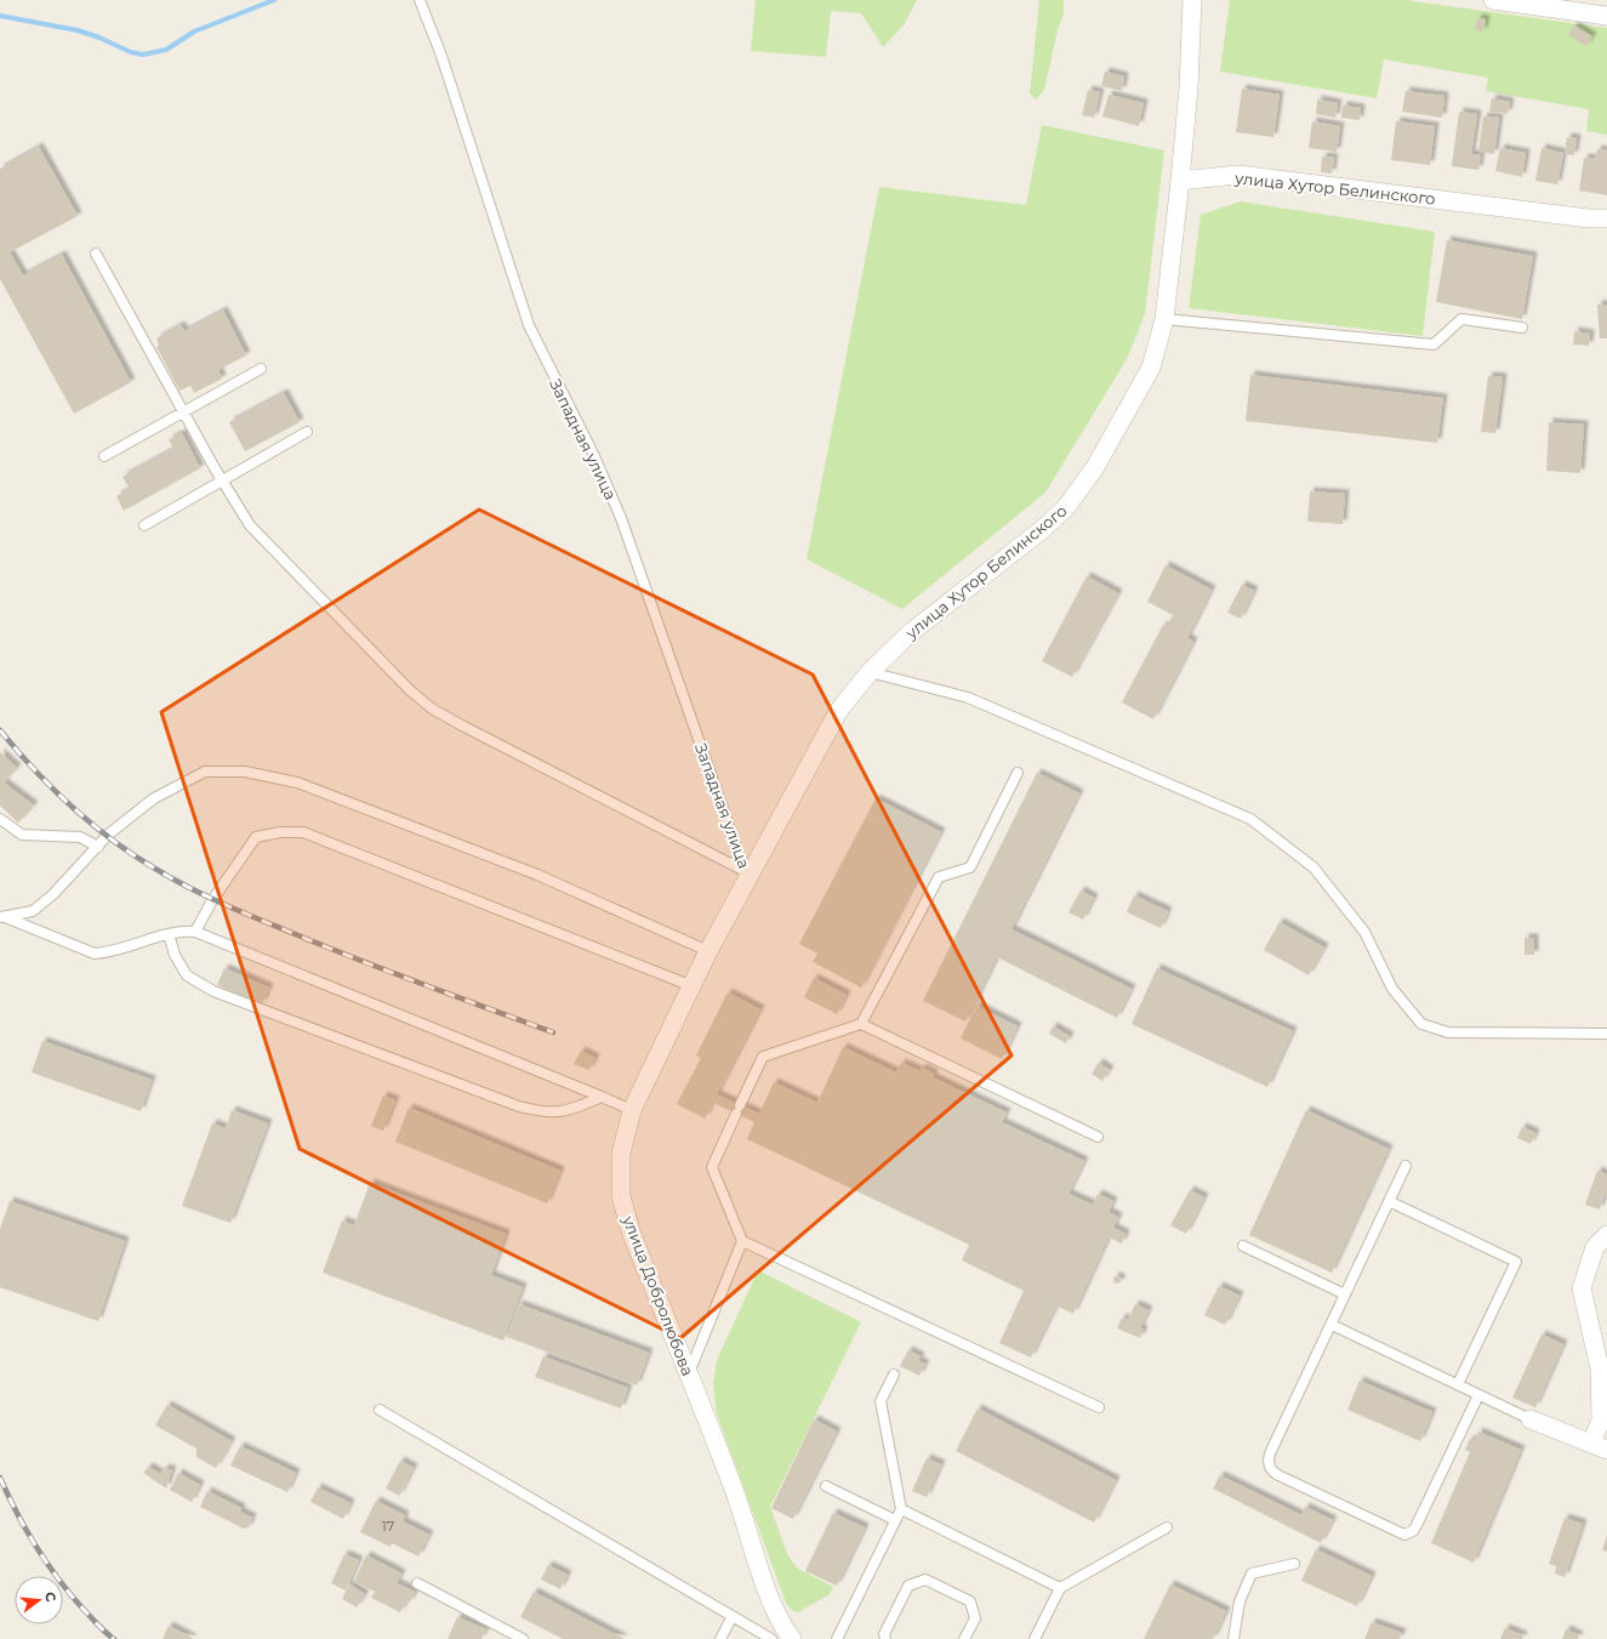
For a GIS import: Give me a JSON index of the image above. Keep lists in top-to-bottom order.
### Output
{
  "streets": {
    "street": ["улица Хутор Белинского", "улица Добролюбова"],
    "lane": ["Западная улица"]
  },
  "crossings": [
    ["улица Хутор Белинского", "Западная улица"],
    ["улица Хутор Белинского", "улица Добролюбова"],
    ["Западная улица", "улица Добролюбова"]
  ],
  "house_numbers": ["17"],
  "north": "right"
}
